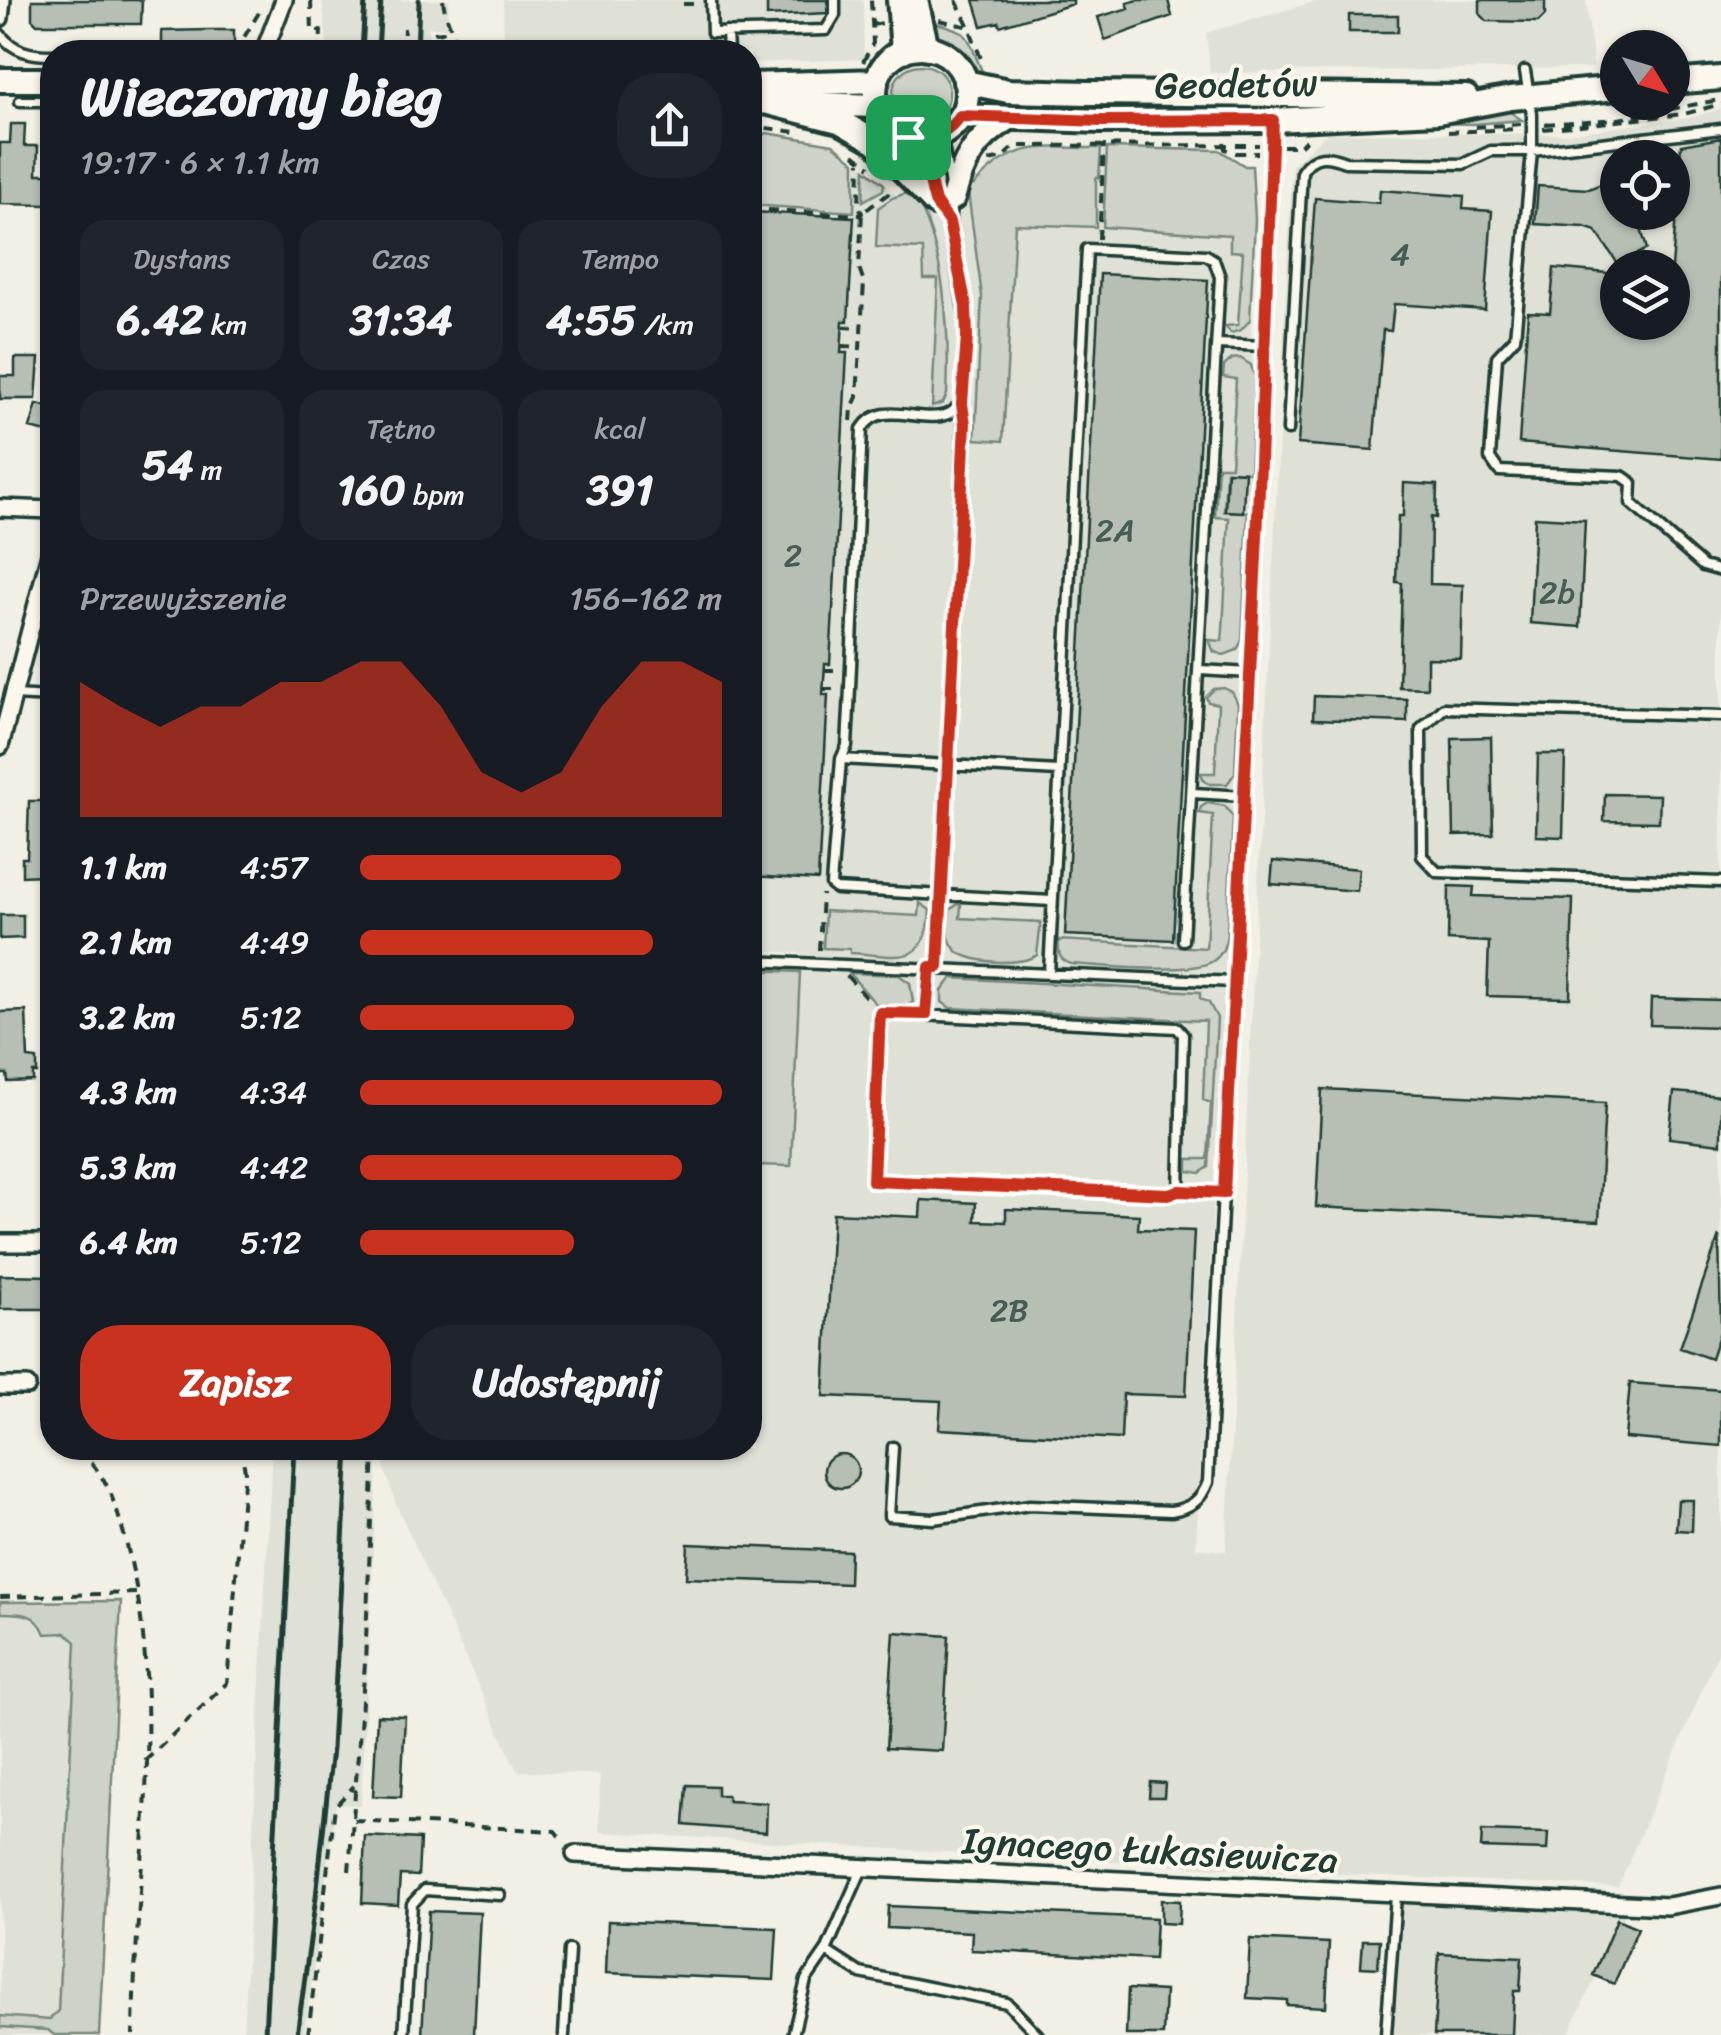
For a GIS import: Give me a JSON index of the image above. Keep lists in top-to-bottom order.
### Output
{
  "streets": {
    "main road": ["Geodetów"],
    "street": ["Ignacego Łukasiewicza"]
  },
  "house_numbers": [
    "4",
    "2A",
    "2",
    "2b",
    "2B"
  ],
  "north": "bottom right",
  "page": {
    "heading": ["Wieczorny bieg", "19:17 · 6 × 1.1 km"],
    "stats": [
      ["Dystans", "6.42 km"],
      ["Czas", "31:34"],
      ["Tempo", "4:55 /km"],
      ["54 m"],
      ["Tętno", "160 bpm"],
      ["kcal", "391"]
    ],
    "chart": ["Przewyższenie", "156–162 m"],
    "list": [
      {
        "name": "1.1 km",
        "note": "4:57"
      },
      {
        "name": "2.1 km",
        "note": "4:49"
      },
      {
        "name": "3.2 km",
        "note": "5:12"
      },
      {
        "name": "4.3 km",
        "note": "4:34"
      },
      {
        "name": "5.3 km",
        "note": "4:42"
      },
      {
        "name": "6.4 km",
        "note": "5:12"
      }
    ],
    "buttons": ["Zapisz", "Udostępnij"]
  }
}
